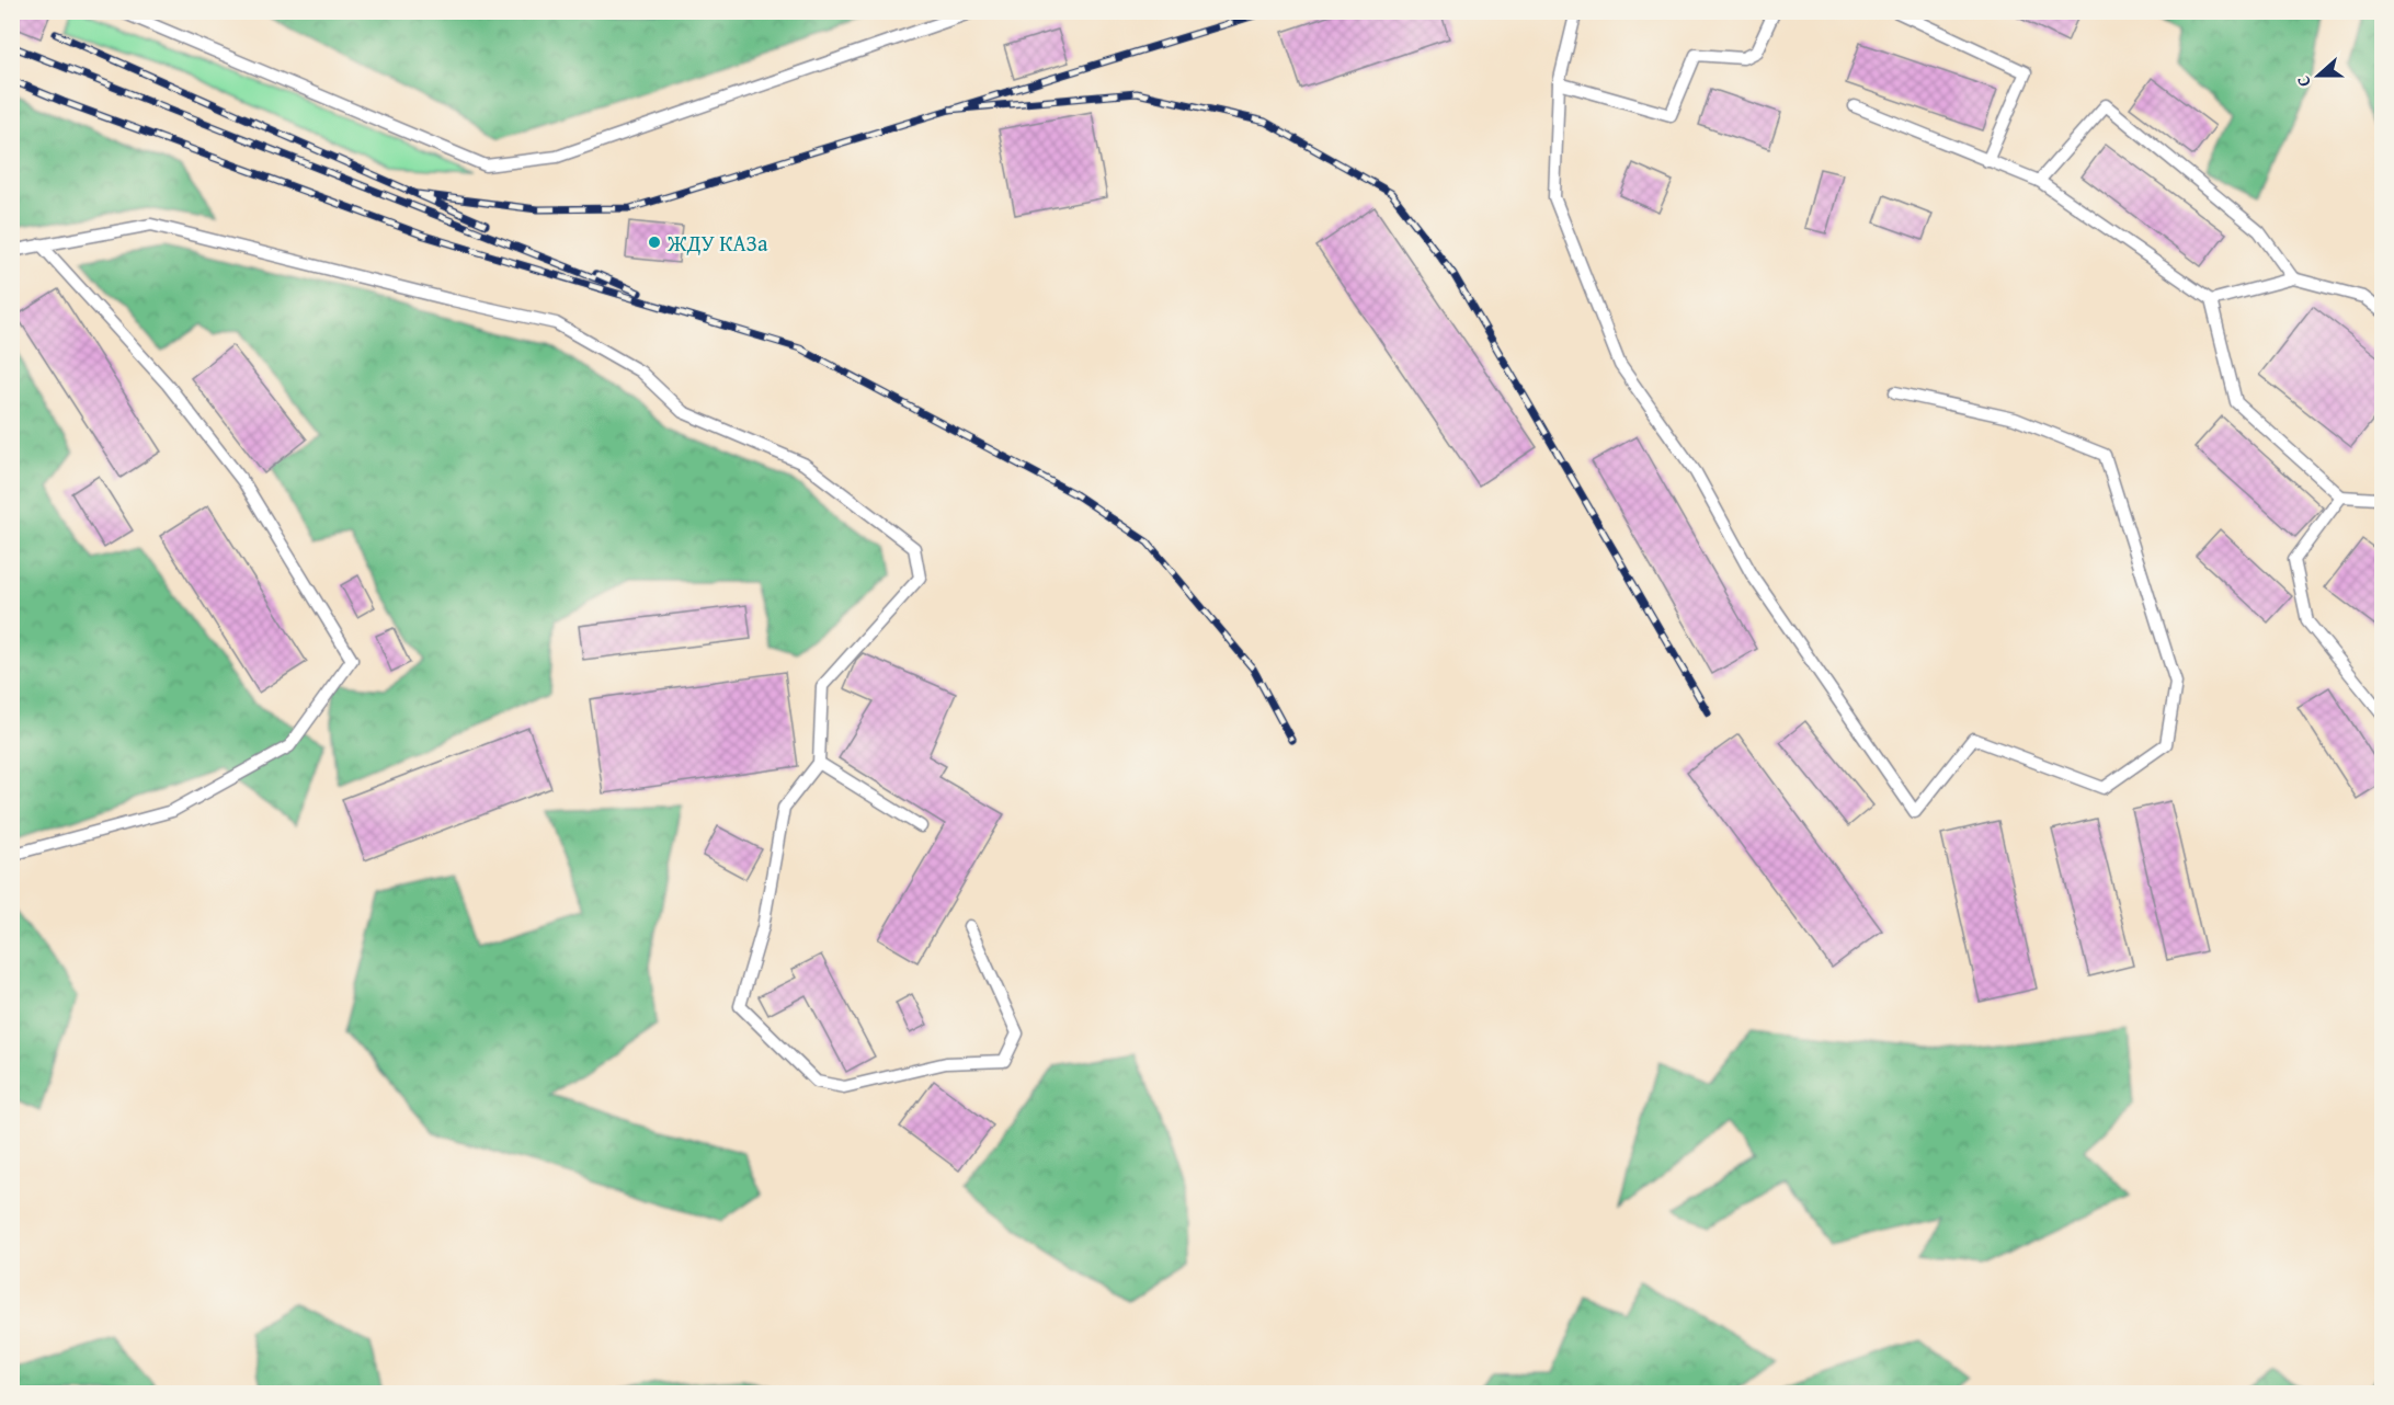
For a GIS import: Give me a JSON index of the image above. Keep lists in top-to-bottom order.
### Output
{
  "places": ["ЖДУ КАЗа"],
  "north": "left"
}
